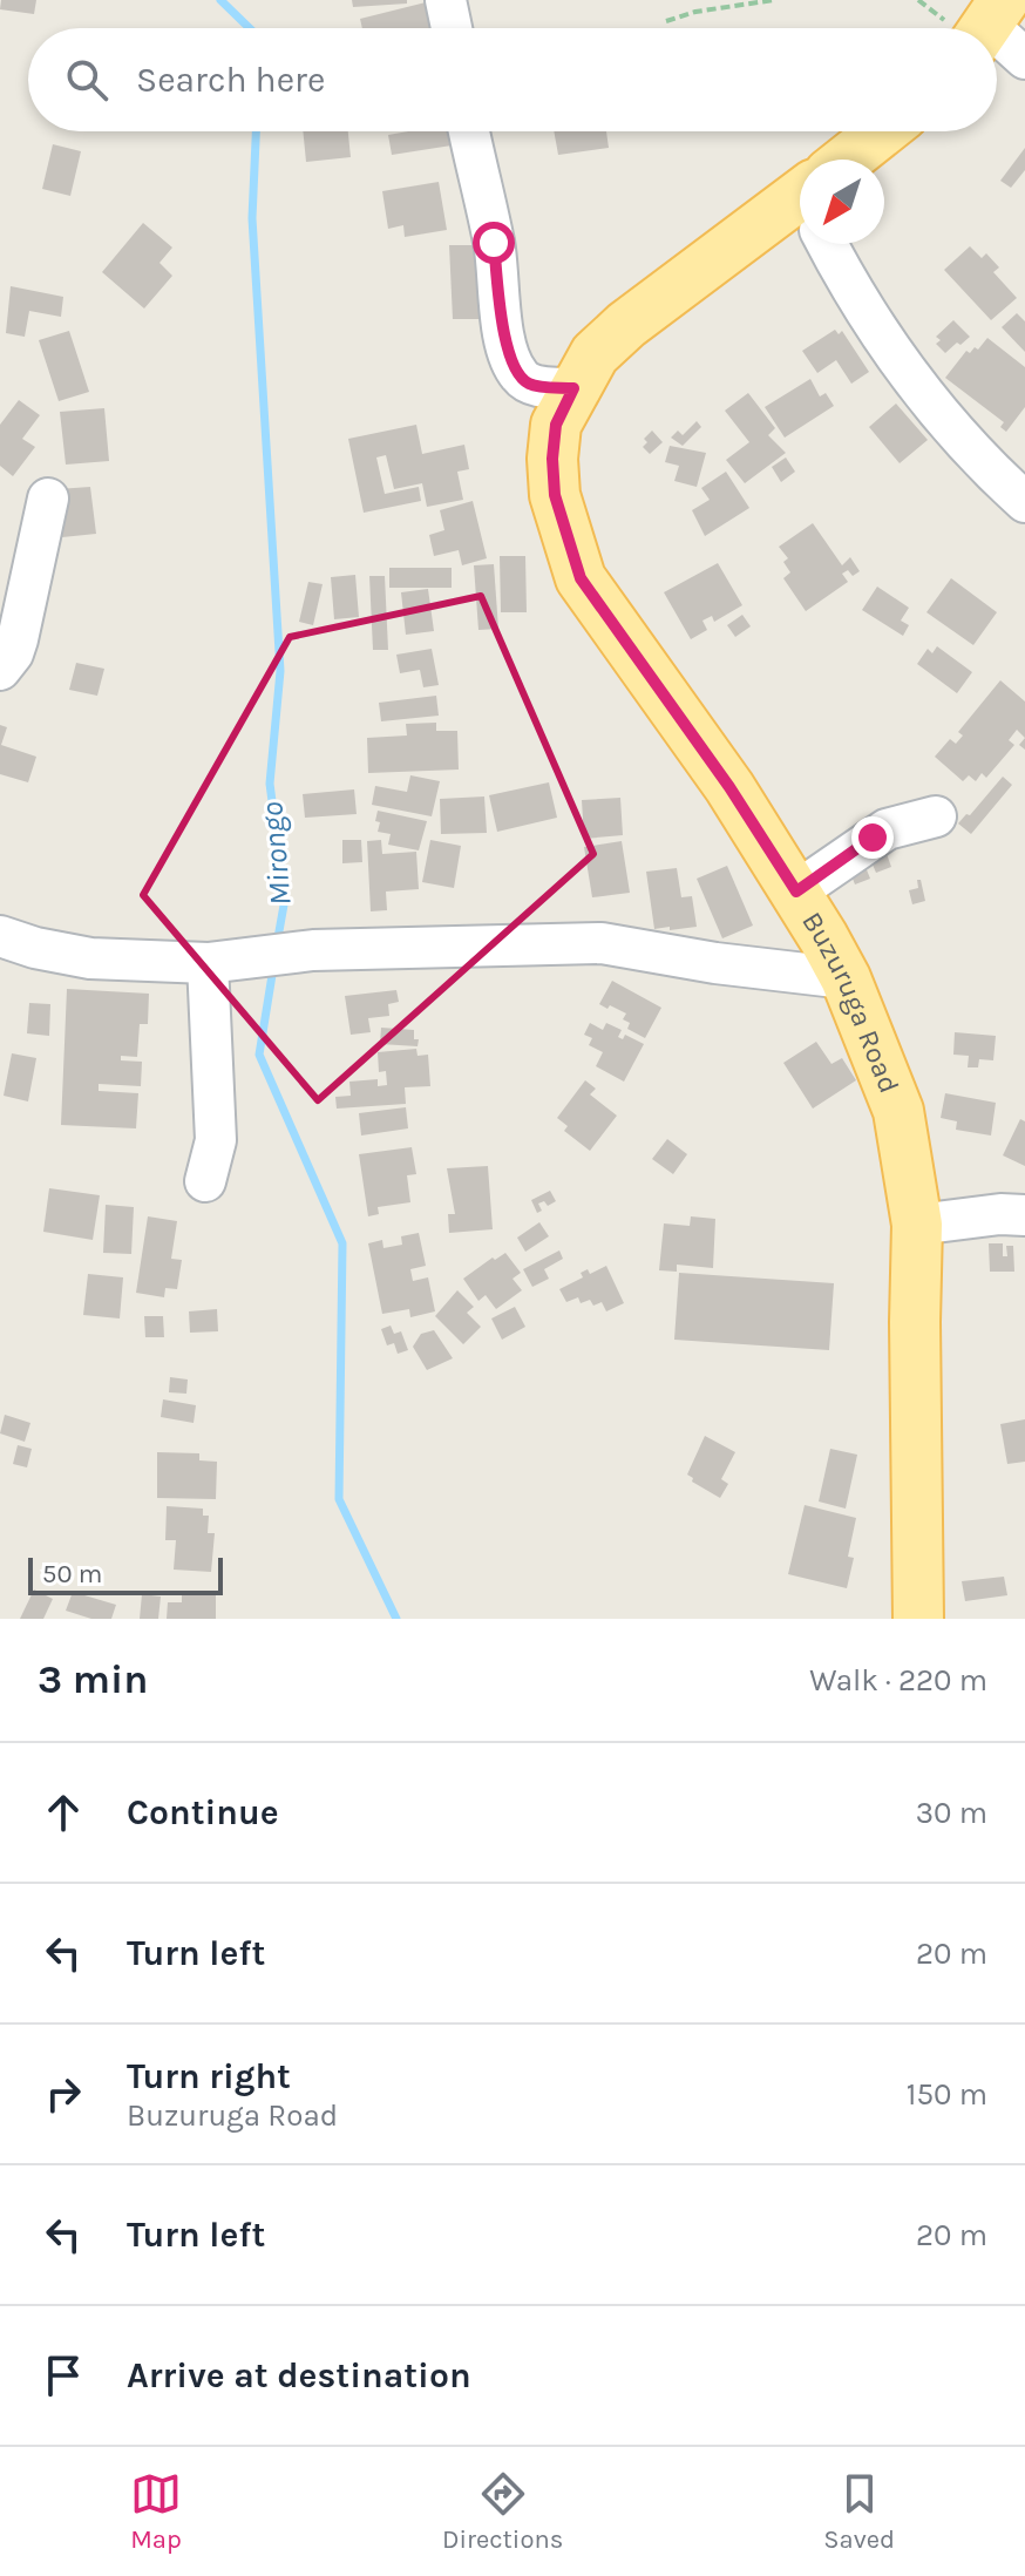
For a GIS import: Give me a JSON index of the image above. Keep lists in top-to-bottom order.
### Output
{
  "streets": {
    "main road": ["Buzuruga Road"]
  },
  "water": ["Mirongo"],
  "scale_bar": "50 m",
  "north": "bottom left",
  "page": {
    "search": "Search here",
    "scale": "50 m",
    "heading": ["3 min", "Walk · 220 m"],
    "list": [
      ["Continue", "30 m"],
      ["Turn left", "20 m"],
      ["Turn right", "Buzuruga Road", "150 m"],
      ["Turn left", "20 m"],
      "Arrive at destination"
    ],
    "nav": ["Map", "Directions", "Saved"]
  }
}
